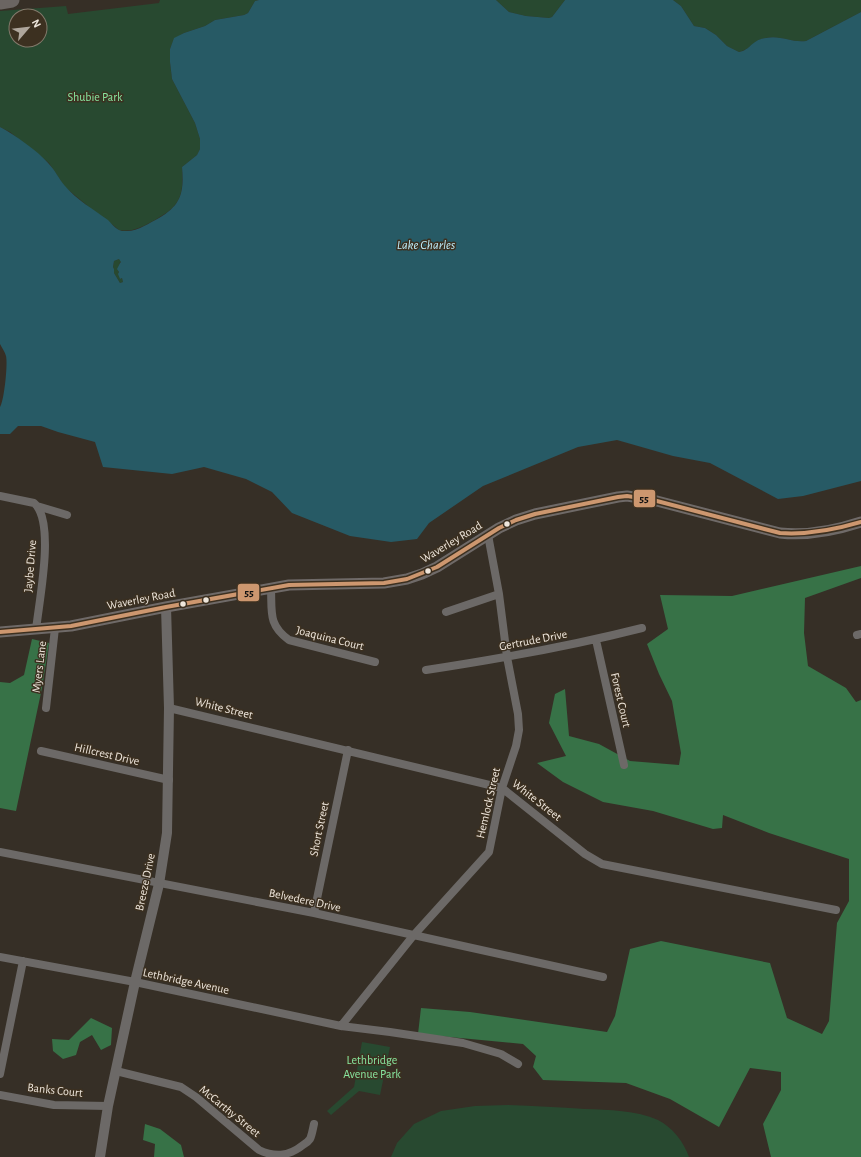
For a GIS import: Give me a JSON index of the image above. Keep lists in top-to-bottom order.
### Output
{
  "streets": {
    "main road": ["Waverley Road"],
    "street": [
      "Jaybe Drive",
      "Joaquina Court",
      "Gertrude Drive",
      "Myers Lane",
      "Forest Court",
      "White Street",
      "Hillcrest Drive",
      "Hemlock Street",
      "Short Street",
      "Breeze Drive",
      "Belvedere Drive",
      "Lethbridge Avenue",
      "Banks Court",
      "McCarthy Street"
    ]
  },
  "crossings": [
    ["Waverley Road", "Jaybe Drive"],
    ["Waverley Road", "Joaquina Court"],
    ["Waverley Road", "Myers Lane"],
    ["Waverley Road", "Hemlock Street"],
    ["Waverley Road", "Breeze Drive"],
    ["Gertrude Drive", "Forest Court"],
    ["Gertrude Drive", "Hemlock Street"],
    ["White Street", "Hemlock Street"],
    ["White Street", "Short Street"],
    ["White Street", "Breeze Drive"],
    ["Hillcrest Drive", "Breeze Drive"],
    ["Hemlock Street", "Belvedere Drive"],
    ["Hemlock Street", "Lethbridge Avenue"],
    ["Short Street", "Belvedere Drive"],
    ["Breeze Drive", "Belvedere Drive"],
    ["Breeze Drive", "Lethbridge Avenue"],
    ["Breeze Drive", "Banks Court"],
    ["Breeze Drive", "McCarthy Street"]
  ],
  "water": ["Lake Charles"],
  "parks": ["Shubie Park", "Lethbridge Avenue Park"],
  "lines": ["transit line 55"],
  "north": "top right"
}
